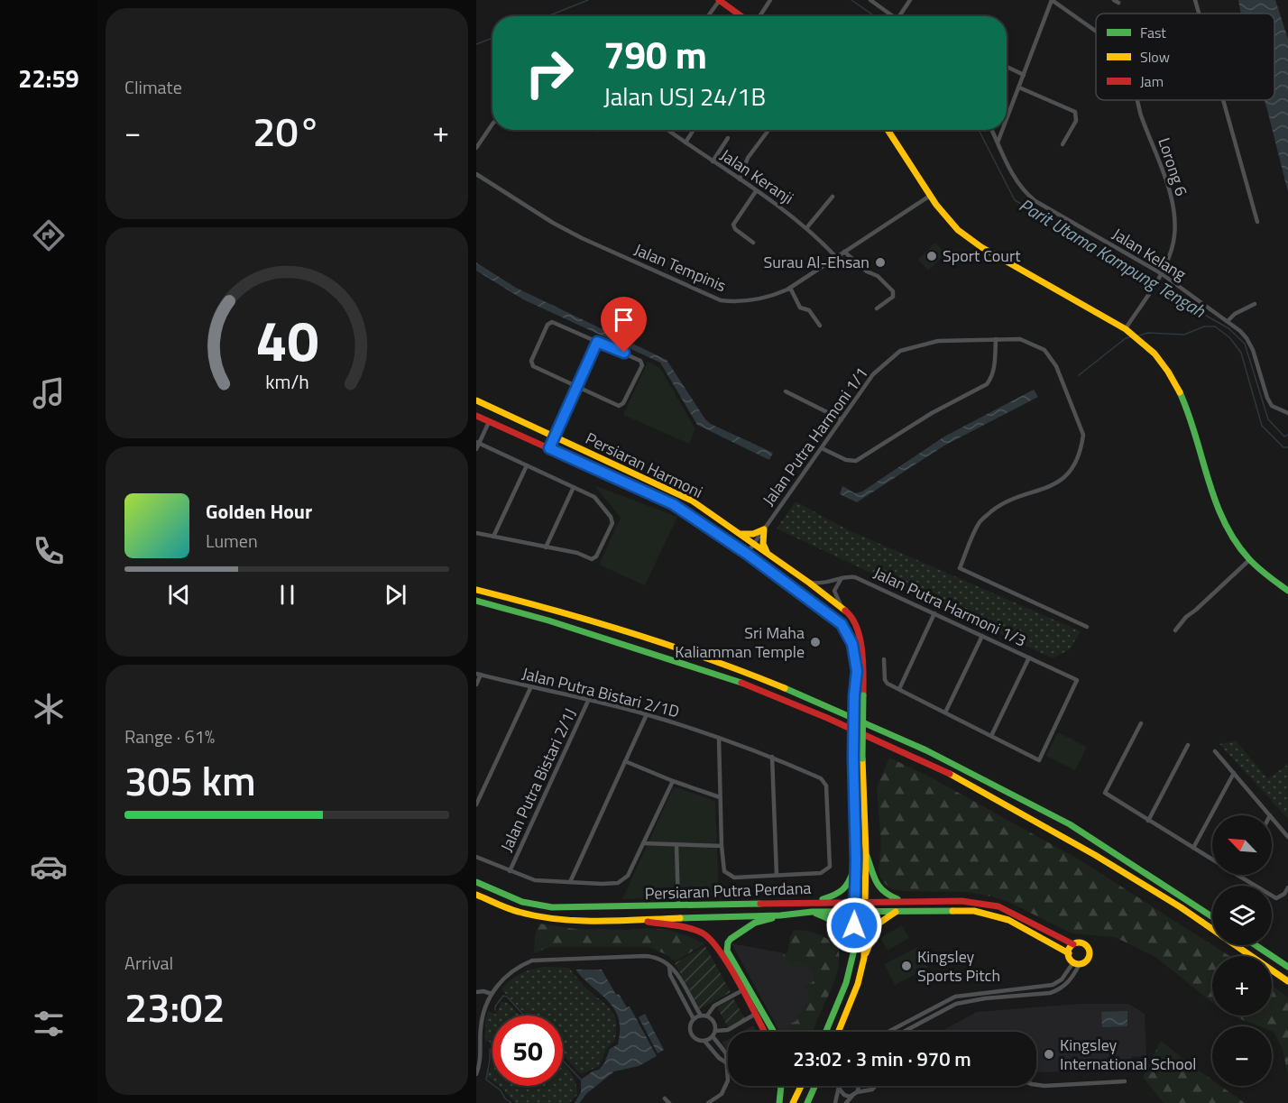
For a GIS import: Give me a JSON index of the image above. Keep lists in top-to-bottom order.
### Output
{
  "streets": {
    "main road": ["Persiaran Harmoni", "Persiaran Putra Perdana"],
    "street": [
      "Lorong 6",
      "Jalan Keranji",
      "Jalan Kelang",
      "Jalan Tempinis",
      "Jalan Putra Harmoni 1/1",
      "Jalan Putra Harmoni 1/3",
      "Jalan Putra Bistari 2/1D",
      "Jalan Putra Bistari 2/1J"
    ]
  },
  "crossings": [
    ["Lorong 6", "Jalan Kelang"],
    ["Jalan Keranji", "Jalan Tempinis"],
    ["Jalan Putra Harmoni 1/1", "Persiaran Harmoni"],
    ["Persiaran Harmoni", "Jalan Putra Harmoni 1/3"],
    ["Persiaran Harmoni", "Persiaran Putra Perdana"],
    ["Jalan Putra Bistari 2/1D", "Jalan Putra Bistari 2/1J"]
  ],
  "water": ["Parit Utama Kampung Tengah"],
  "places": [
    "Sport Court",
    "Surau Al-Ehsan",
    "Sri Maha Kaliamman Temple",
    "Kingsley Sports Pitch",
    "Kingsley International School"
  ],
  "legend": ["Fast", "Slow", "Jam"],
  "north": "top left",
  "page": {
    "tabs": "22:59",
    "tile": [
      "Climate",
      ["Range · 61%", "305 km"],
      ["Arrival", "23:02"]
    ],
    "turn": ["790 m", "Jalan USJ 24/1B"],
    "heat": ["−", "20°", "+"],
    "song": ["Golden Hour", "Lumen"],
    "map_buttons": ["+", "−"],
    "limit": "50",
    "trip": "23:02 · 3 min · 970 m",
    "gauge": ["40", "km/h"]
  }
}
